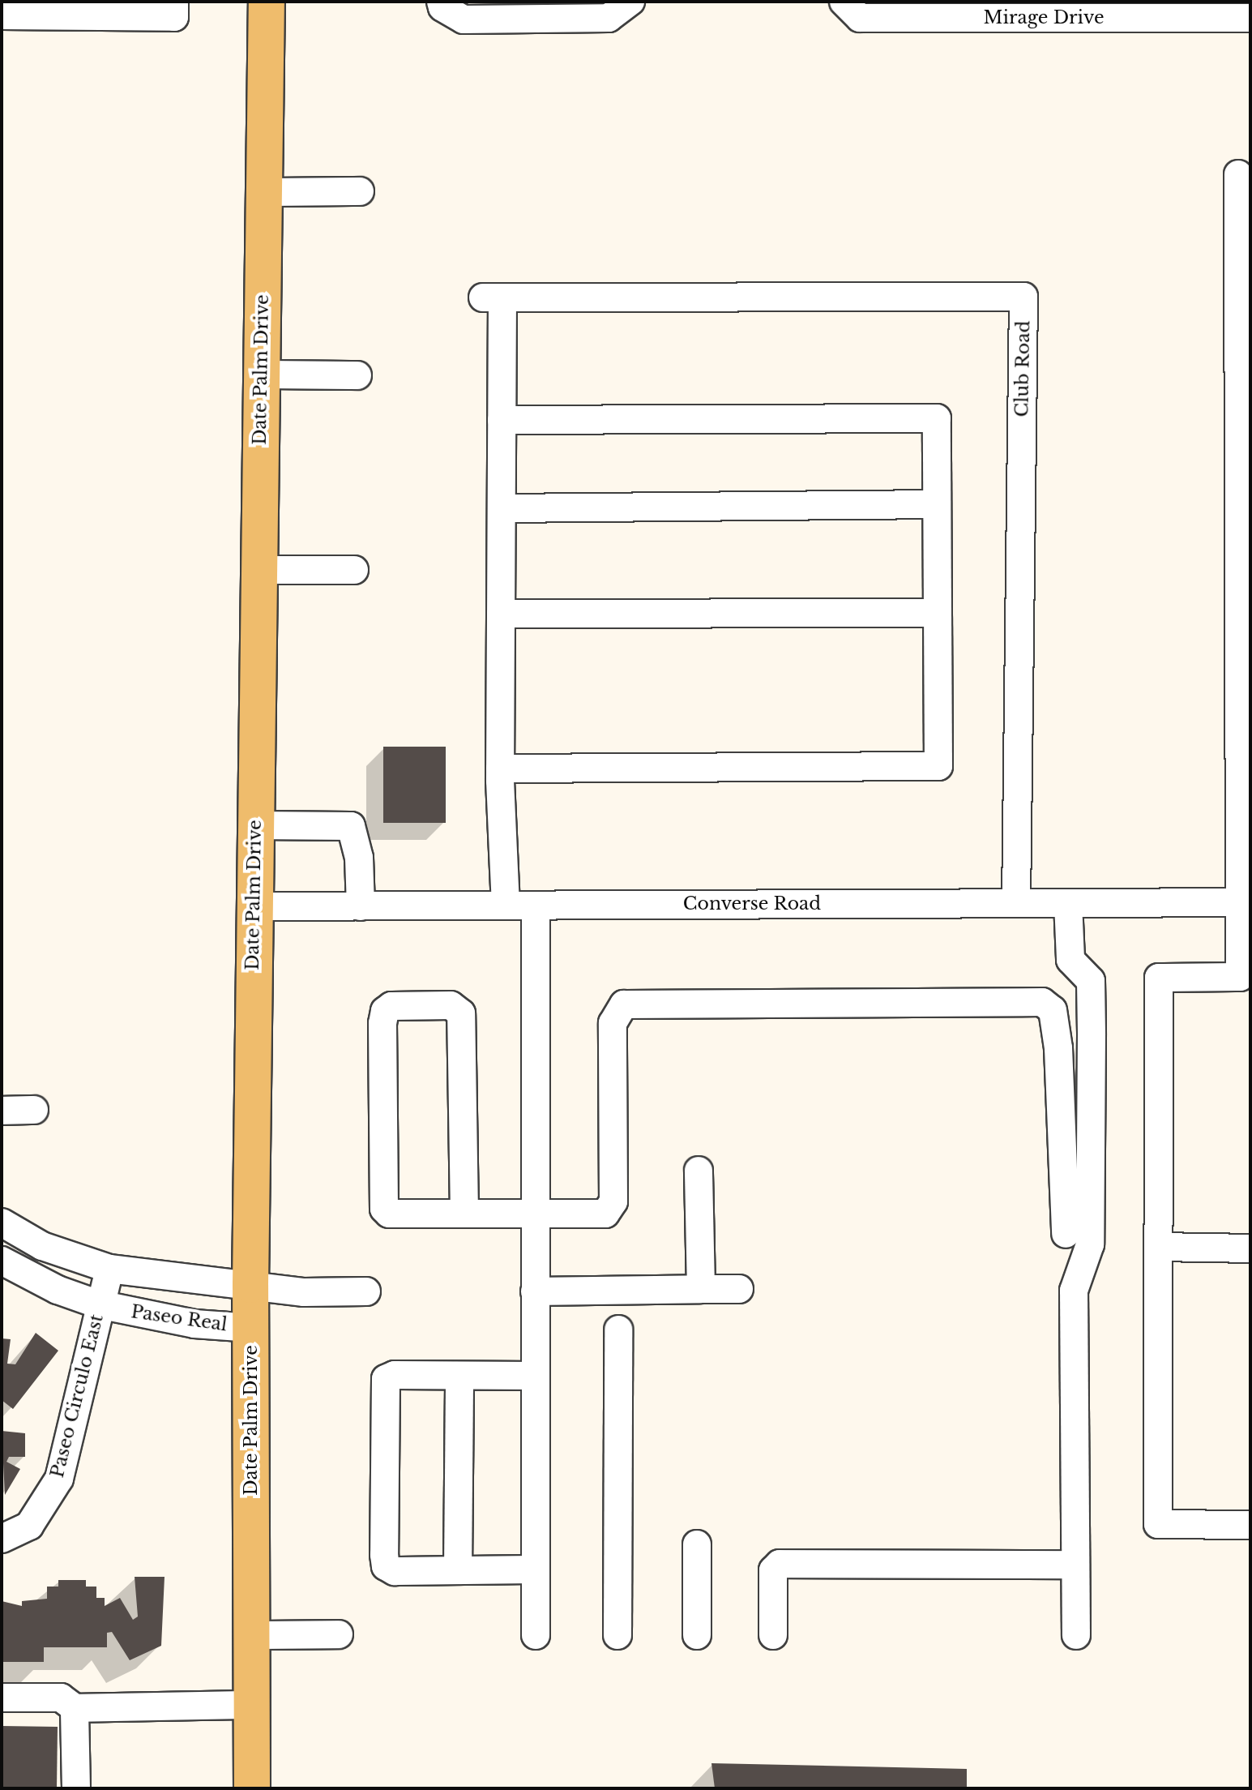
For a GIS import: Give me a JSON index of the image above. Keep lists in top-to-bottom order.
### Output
{
  "streets": {
    "main road": ["Date Palm Drive"],
    "street": [
      "Mirage Drive",
      "Club Road",
      "Converse Road",
      "Paseo Real",
      "Paseo Circulo East"
    ]
  },
  "crossings": [
    ["Club Road", "Converse Road"],
    ["Date Palm Drive", "Converse Road"],
    ["Date Palm Drive", "Paseo Real"],
    ["Paseo Real", "Paseo Circulo East"]
  ]
}
